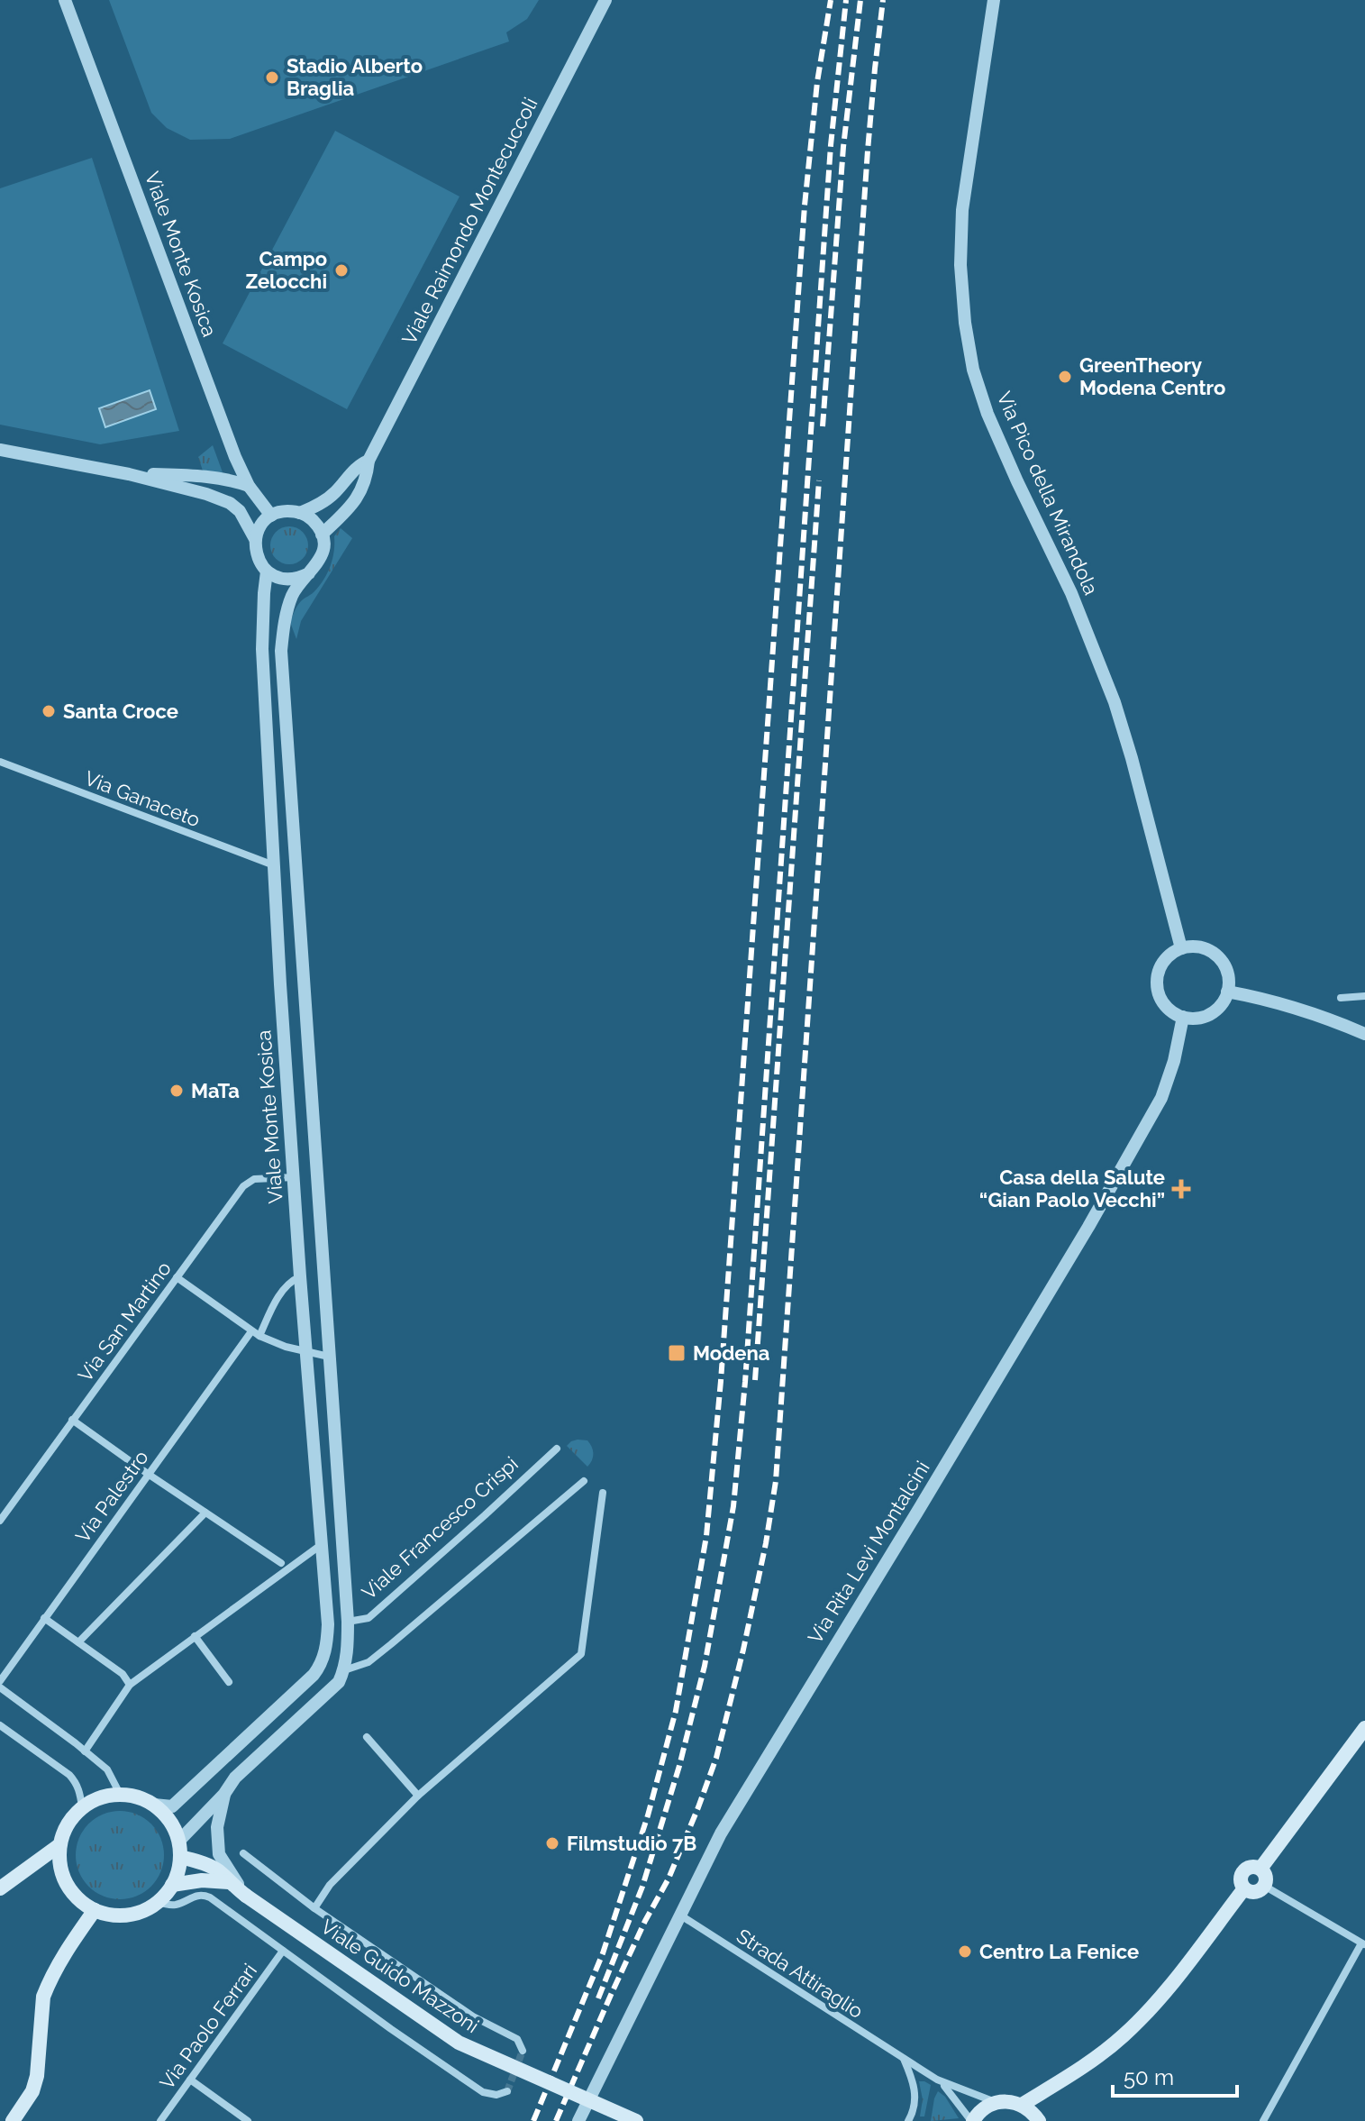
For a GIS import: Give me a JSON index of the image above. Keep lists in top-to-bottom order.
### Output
{
  "streets": {
    "main road": ["Viale Guido Mazzoni"],
    "street": [
      "Viale Raimondo Montecuccoli",
      "Viale Monte Kosica",
      "Via Pico della Mirandola",
      "Via Ganaceto",
      "Via San Martino",
      "Via Palestro",
      "Viale Francesco Crispi",
      "Via Rita Levi Montalcini",
      "Strada Attiraglio",
      "Via Paolo Ferrari"
    ]
  },
  "crossings": [
    ["Viale Raimondo Montecuccoli", "Viale Monte Kosica"],
    ["Viale Monte Kosica", "Via Ganaceto"],
    ["Viale Monte Kosica", "Via San Martino"],
    ["Viale Monte Kosica", "Viale Guido Mazzoni"],
    ["Via Pico della Mirandola", "Via Rita Levi Montalcini"],
    ["Via Rita Levi Montalcini", "Strada Attiraglio"]
  ],
  "places": {
    "other": [
      "Stadio Alberto Braglia",
      "Campo Zelocchi",
      "GreenTheory Modena Centro",
      "Santa Croce",
      "MaTa",
      "Filmstudio 7B",
      "Centro La Fenice"
    ],
    "health": ["Casa della Salute “Gian Paolo Vecchi”"],
    "transit": ["Modena"]
  },
  "scale_bar": "50 m"
}
